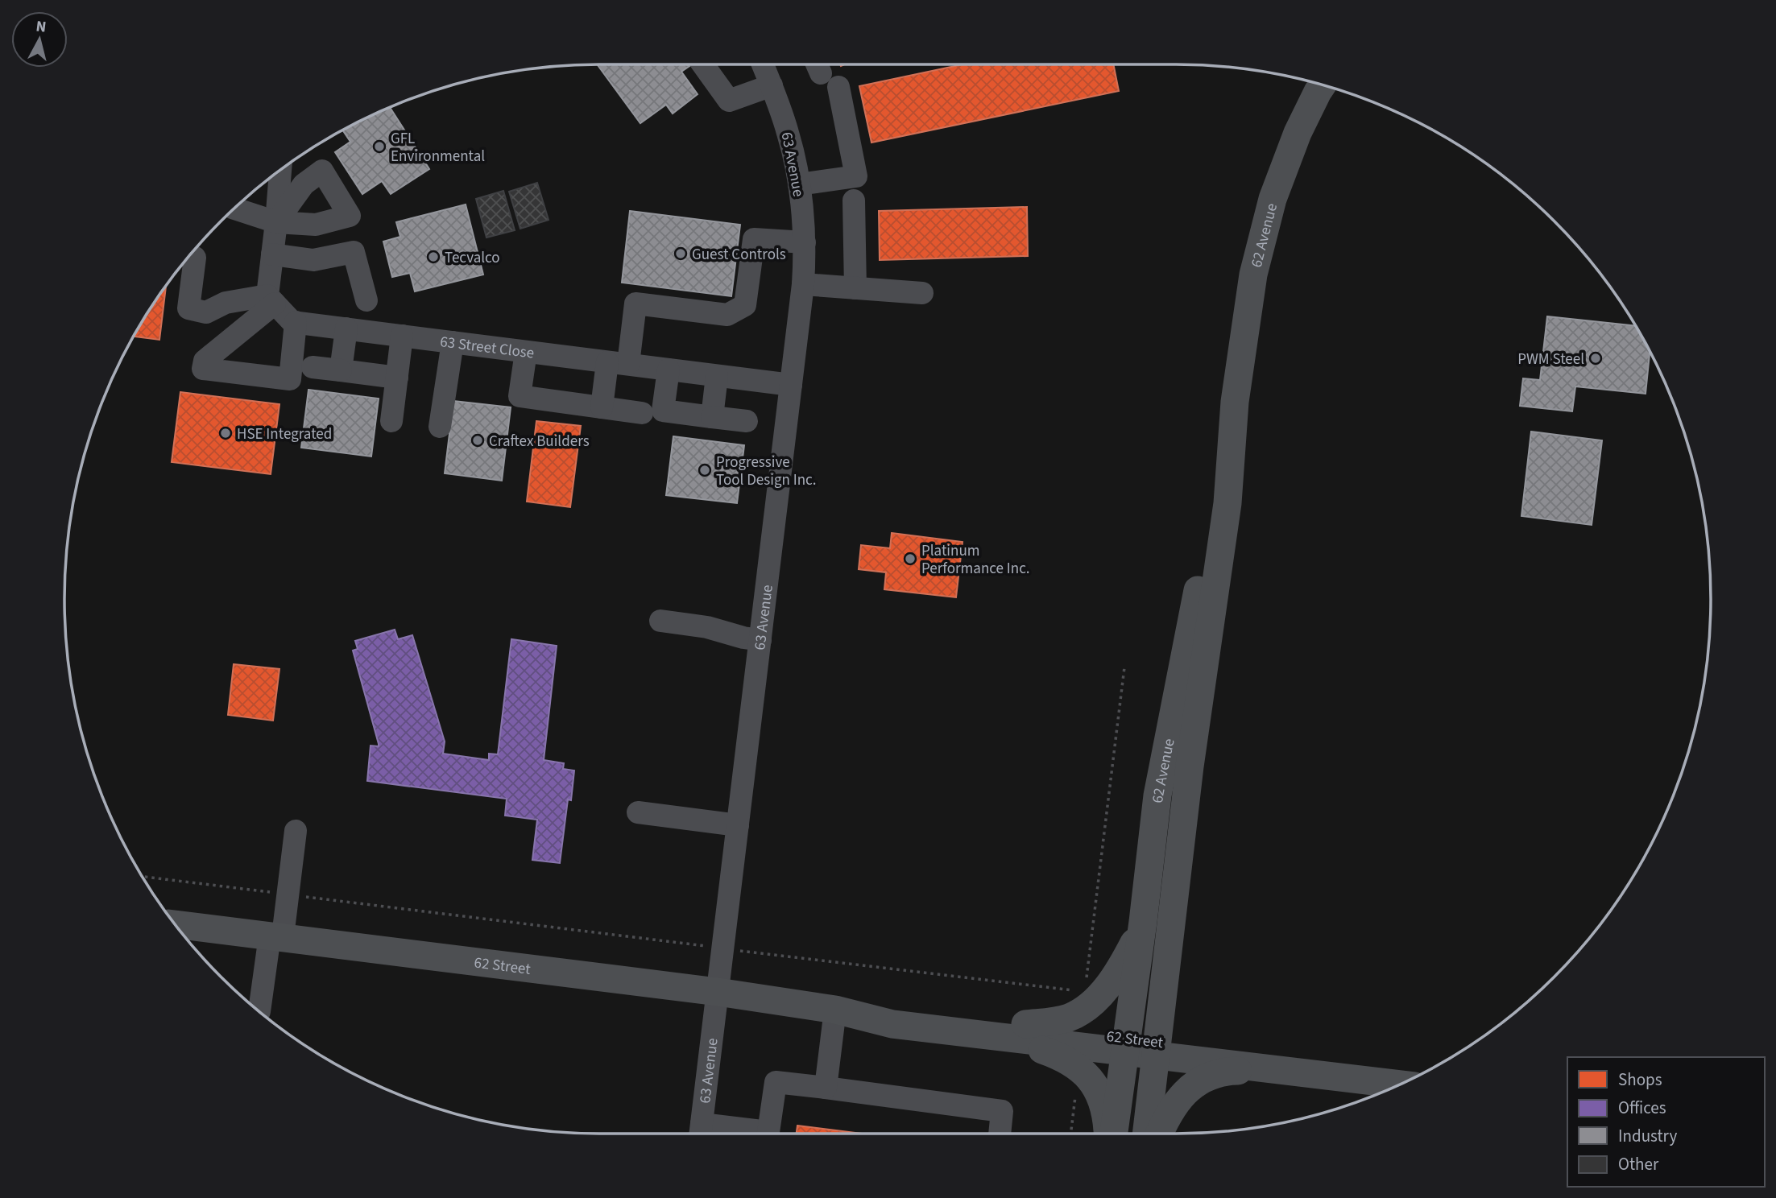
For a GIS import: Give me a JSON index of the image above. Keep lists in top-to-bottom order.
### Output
{
  "streets": {
    "main road": ["62 Avenue", "62 Street"],
    "street": ["63 Avenue", "63 Street Close"]
  },
  "crossings": [
    ["63 Avenue", "63 Street Close"],
    ["63 Avenue", "62 Street"],
    ["62 Avenue", "62 Street"]
  ],
  "places": [
    "GFL Environmental",
    "Guest Controls",
    "Tecvalco",
    "PWM Steel",
    "HSE Integrated",
    "Craftex Builders",
    "Progressive Tool Design Inc.",
    "Platinum Performance Inc."
  ],
  "legend": [
    "Shops",
    "Offices",
    "Industry",
    "Other"
  ],
  "north": "top"
}
